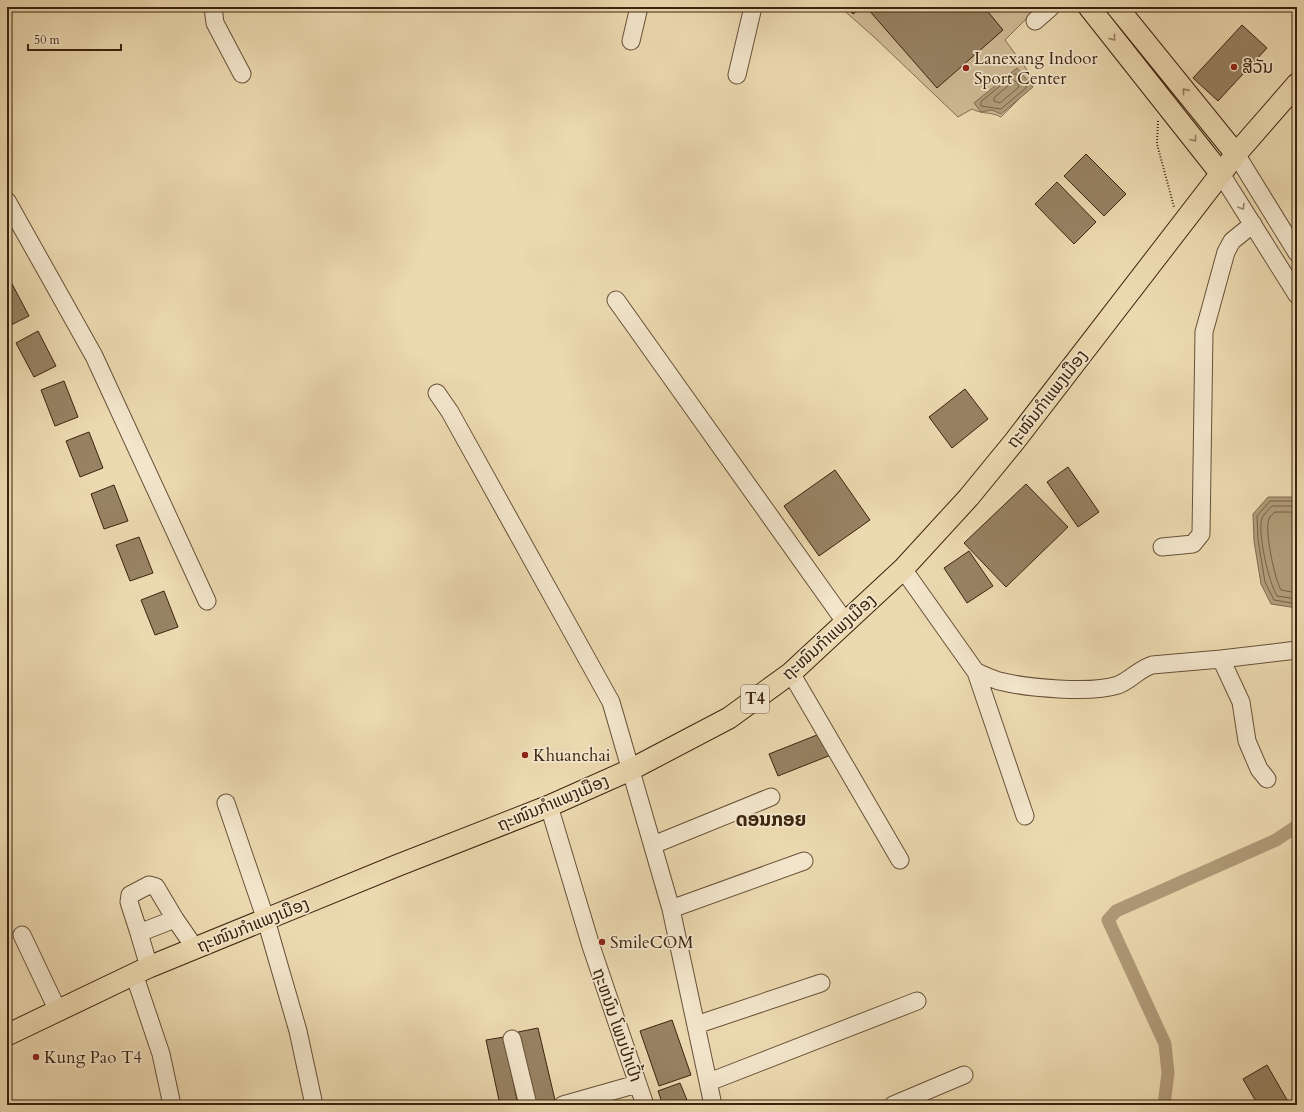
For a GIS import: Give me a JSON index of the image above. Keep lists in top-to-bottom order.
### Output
{
  "streets": {
    "main road": ["ຖະໜົນກຳແພງເມືອງ", "T4"],
    "street": ["ຖະຫນົນ ໂພນປ່າເປົ້າ"]
  },
  "crossings": [
    ["ຖະໜົນກຳແພງເມືອງ", "ຖະຫນົນ ໂພນປ່າເປົ້າ"]
  ],
  "districts": ["ດອນກອຍ"],
  "places": [
    "ສີວັນ",
    "Lanexang Indoor Sport Center",
    "Khuanchai",
    "SmileCOM",
    "Kung Pao T4"
  ],
  "scale_bar": "50 m"
}
